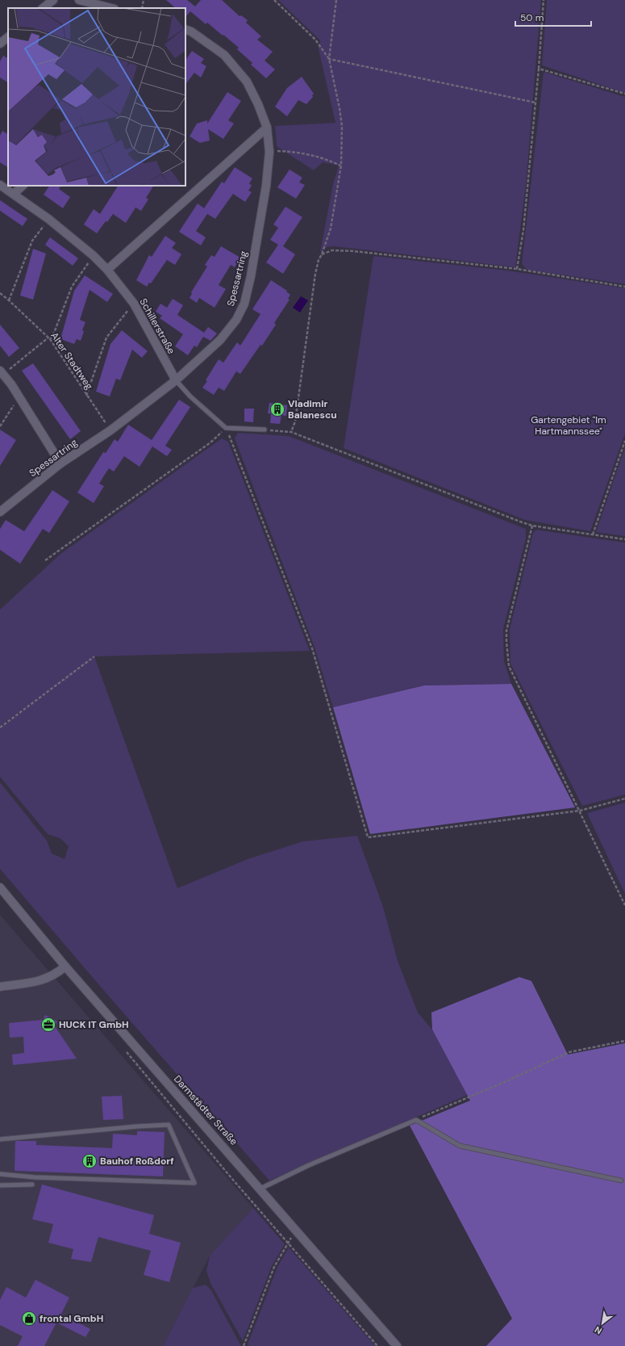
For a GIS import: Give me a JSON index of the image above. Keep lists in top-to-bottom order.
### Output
{
  "streets": {
    "street": ["Spessartring", "Schillerstraße", "Darmstädter Straße"],
    "path": ["Alter Stadtweg"]
  },
  "crossings": [
    ["Spessartring", "Schillerstraße"],
    ["Spessartring", "Alter Stadtweg"]
  ],
  "parks": ["Gartengebiet \"Im Hartmannssee\""],
  "places": {
    "building": ["Vladimir Balanescu", "Bauhof Roßdorf"],
    "office": ["HUCK IT GmbH"],
    "shop": ["frontal GmbH"]
  },
  "scale_bar": "50 m",
  "north": "bottom left"
}
